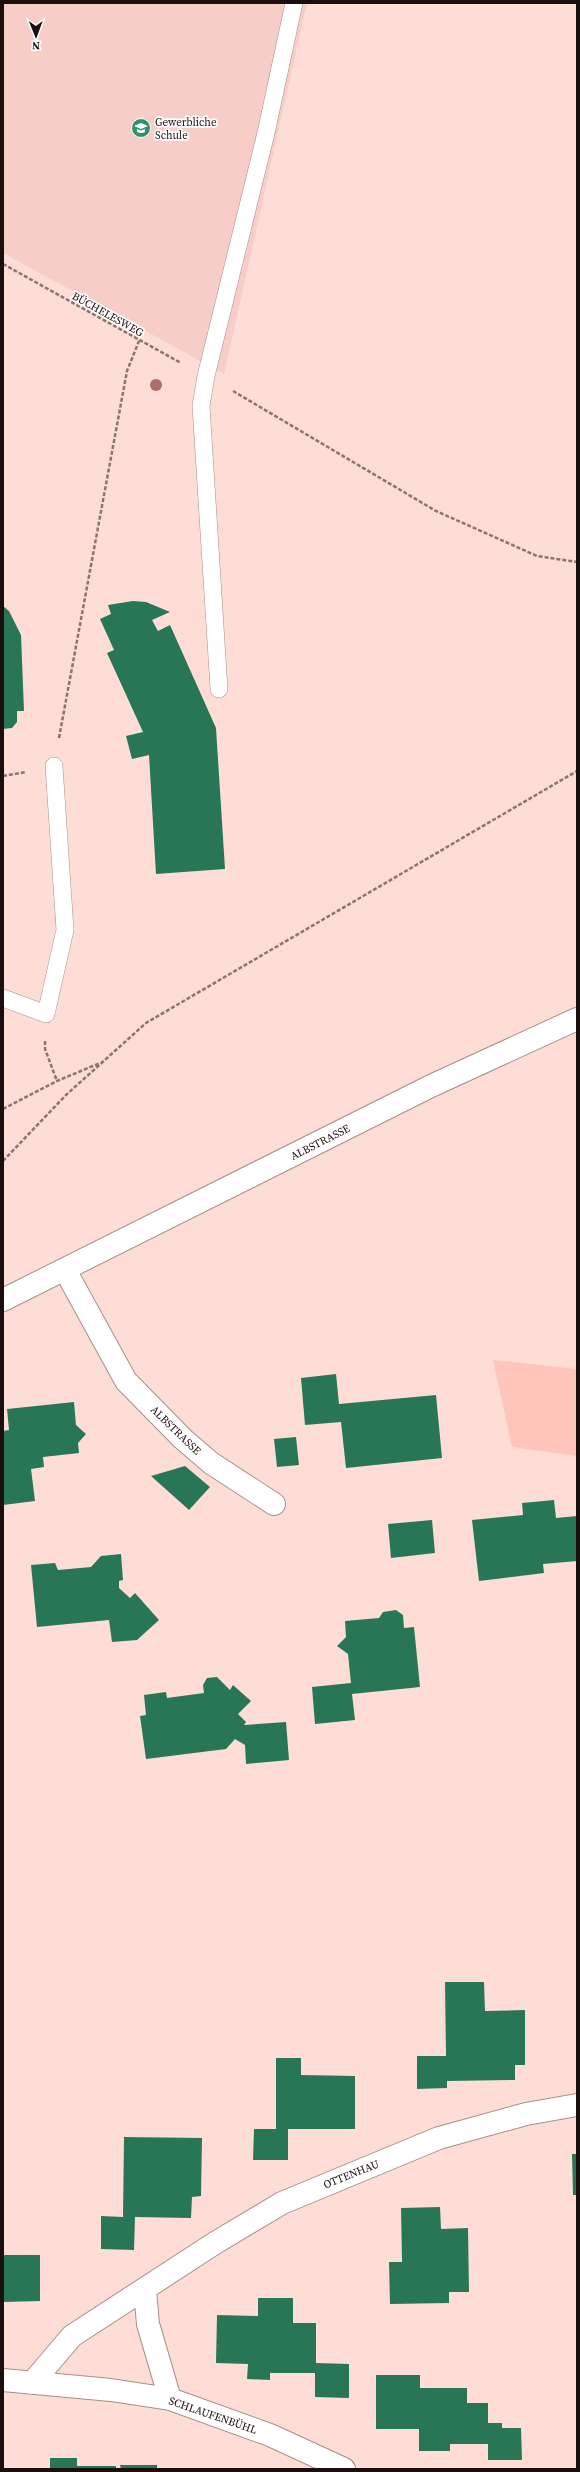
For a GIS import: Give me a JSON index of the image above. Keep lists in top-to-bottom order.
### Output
{
  "streets": {
    "street": ["ALBSTRASSE", "OTTENHAU", "SCHLAUFENBÜHL"],
    "path": ["BÜCHELESWEG"]
  },
  "crossings": [
    ["OTTENHAU", "SCHLAUFENBÜHL"]
  ],
  "places": {
    "school or university": ["Gewerbliche Schule"]
  },
  "north": "bottom"
}
